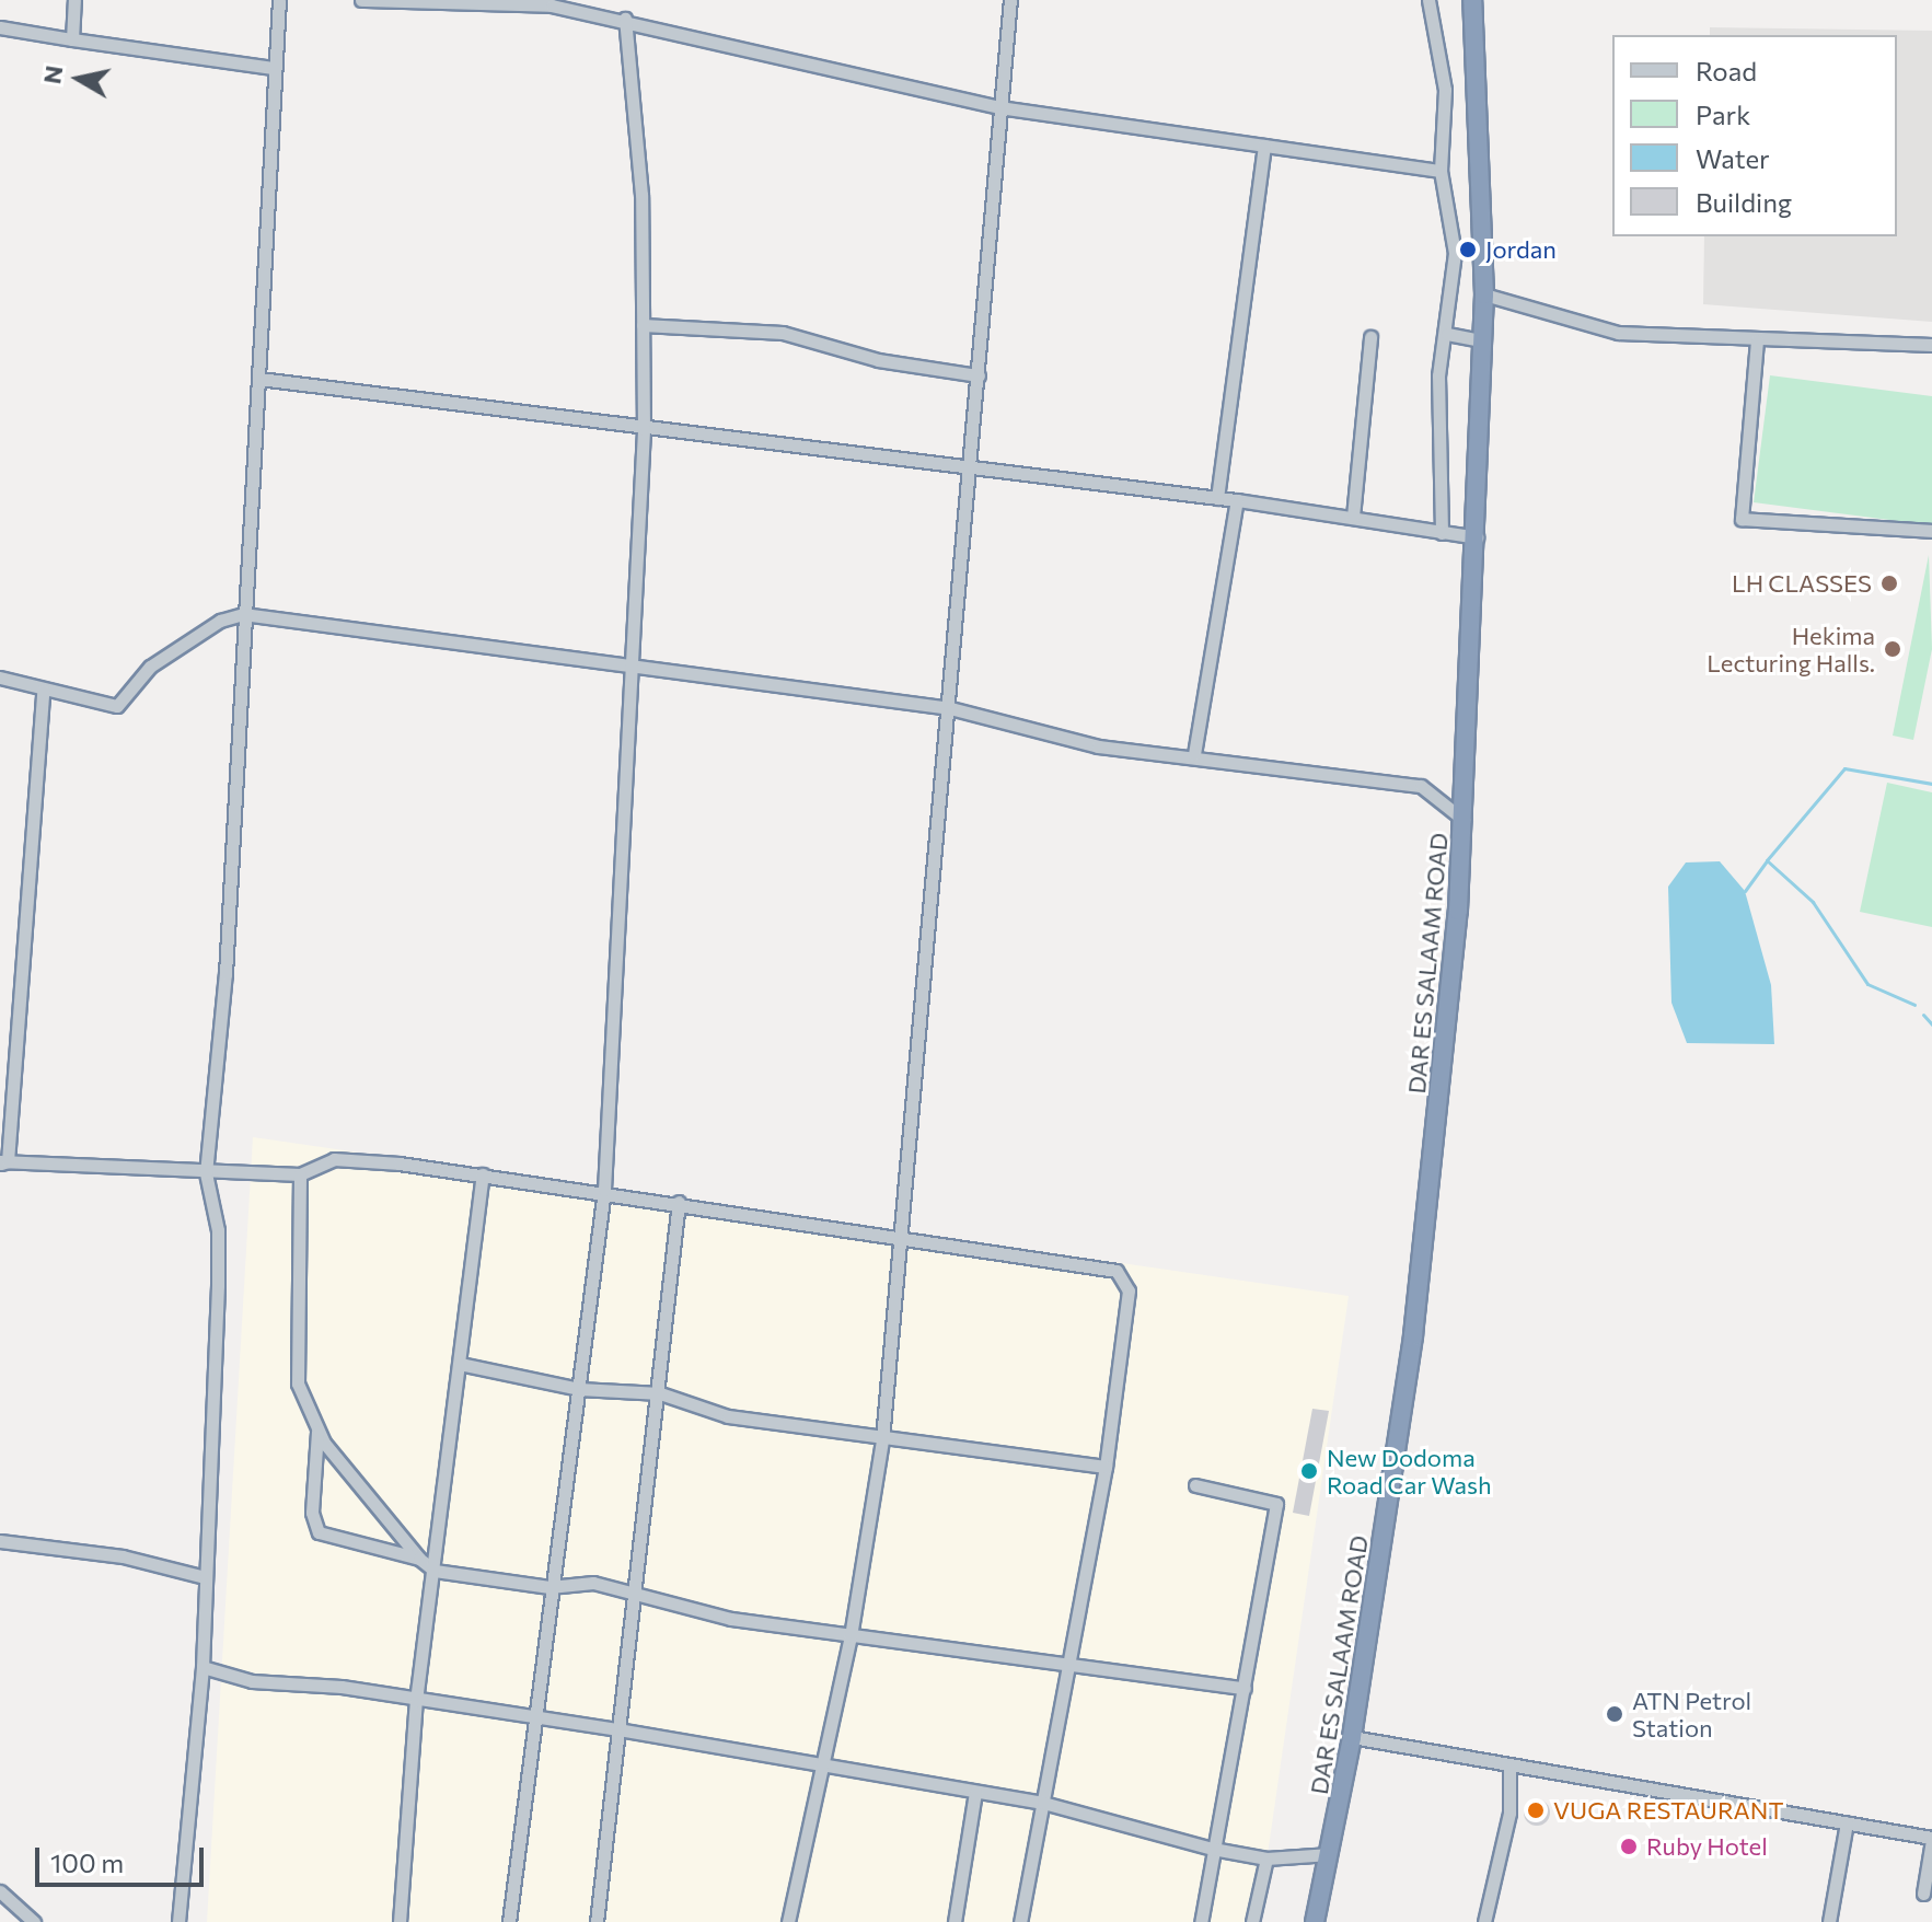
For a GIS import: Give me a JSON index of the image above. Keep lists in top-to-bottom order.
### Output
{
  "streets": {
    "highway": ["DAR ES SALAAM ROAD"]
  },
  "places": [
    "Jordan",
    "LH CLASSES",
    "Hekima Lecturing Halls.",
    "New Dodoma Road Car Wash",
    "ATN Petrol Station",
    "VUGA RESTAURANT",
    "Ruby Hotel"
  ],
  "legend": [
    "Road",
    "Park",
    "Water",
    "Building"
  ],
  "scale_bar": "100 m",
  "north": "left"
}
